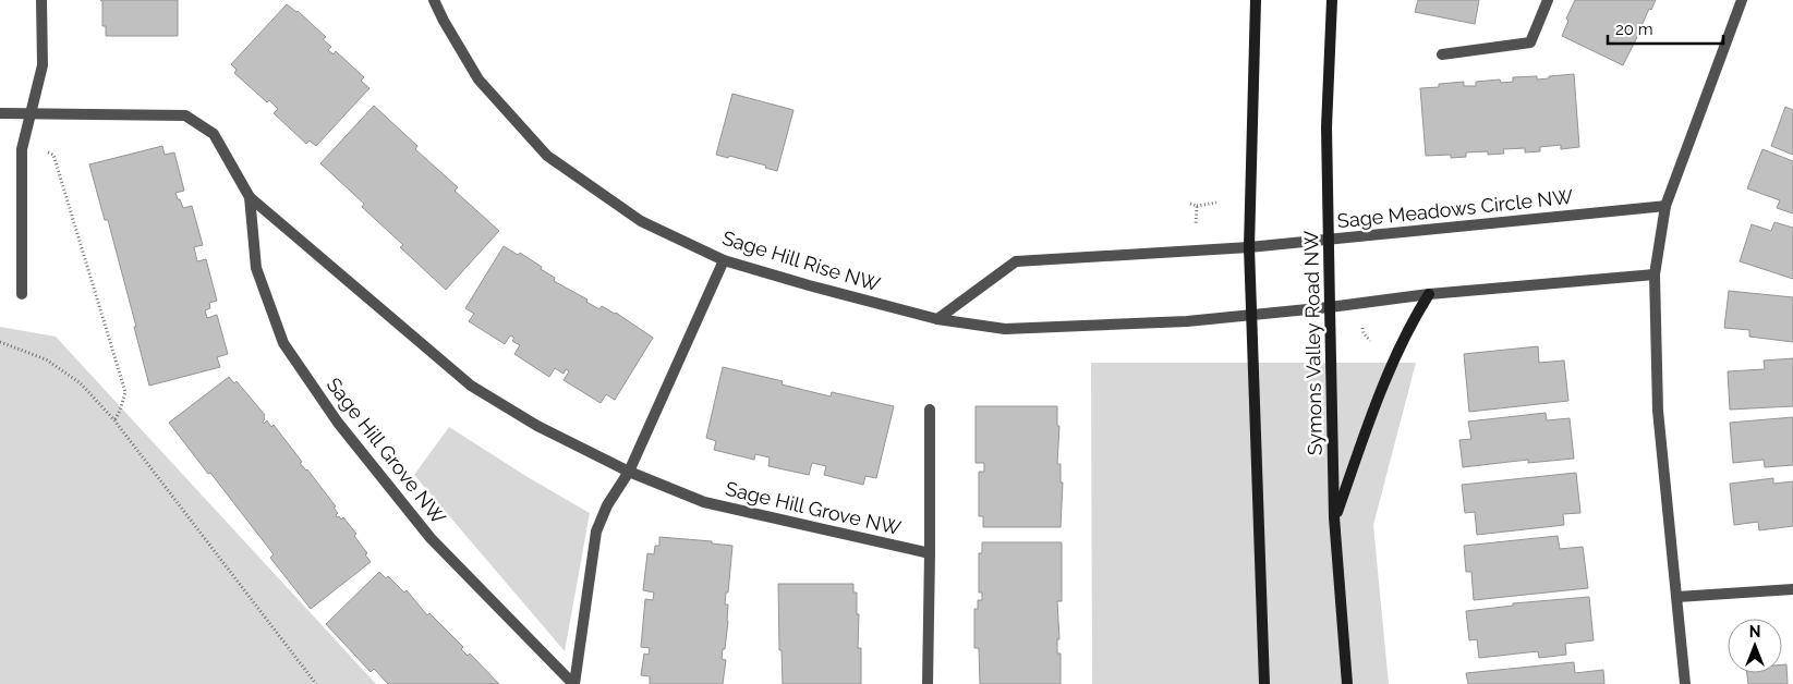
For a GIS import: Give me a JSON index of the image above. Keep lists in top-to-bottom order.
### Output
{
  "streets": {
    "main road": ["Symons Valley Road NW"],
    "street": ["Sage Meadows Circle NW", "Sage Hill Rise NW", "Sage Hill Grove NW"]
  },
  "crossings": [
    ["Sage Meadows Circle NW", "Symons Valley Road NW"],
    ["Sage Hill Rise NW", "Sage Hill Grove NW"]
  ],
  "scale_bar": "20 m",
  "north": "top"
}
